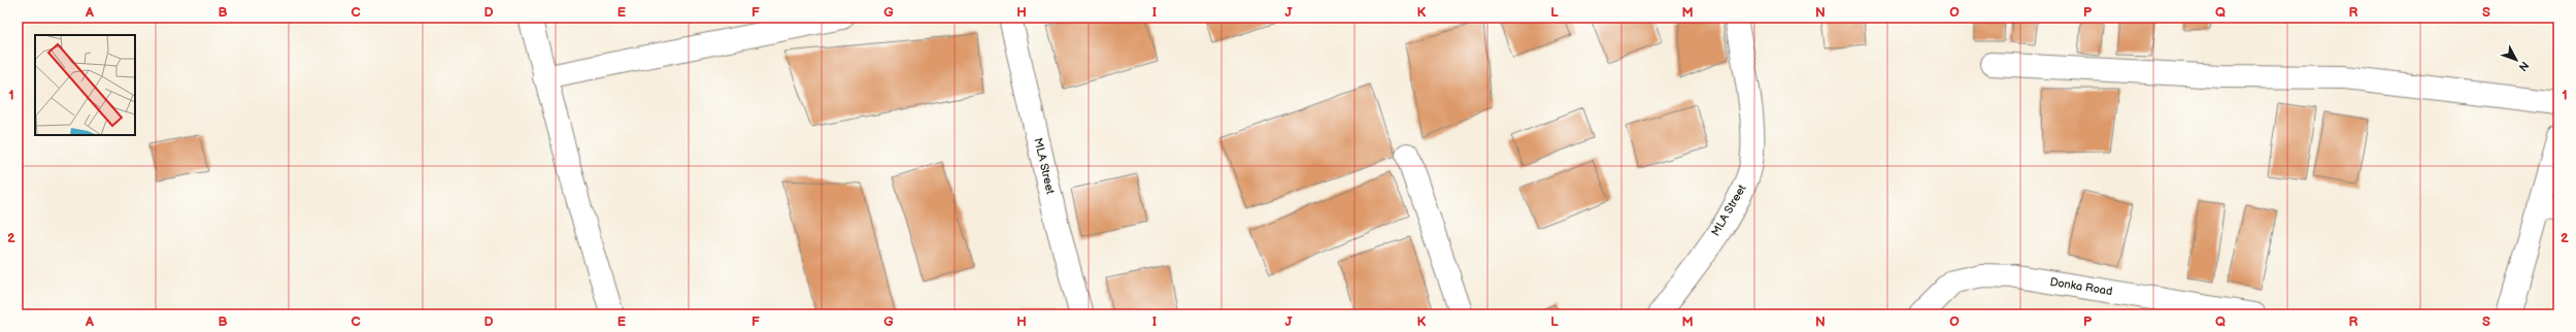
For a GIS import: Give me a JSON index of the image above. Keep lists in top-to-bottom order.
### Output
{
  "streets": {
    "street": ["MLA Street", "Donka Road"]
  },
  "north": "bottom right",
  "grid": {
    "columns": [
      "A",
      "B",
      "C",
      "D",
      "E",
      "F",
      "G",
      "H",
      "I",
      "J",
      "K",
      "L",
      "M",
      "N",
      "O",
      "P",
      "Q",
      "R",
      "S"
    ],
    "rows": ["1", "2"]
  }
}
